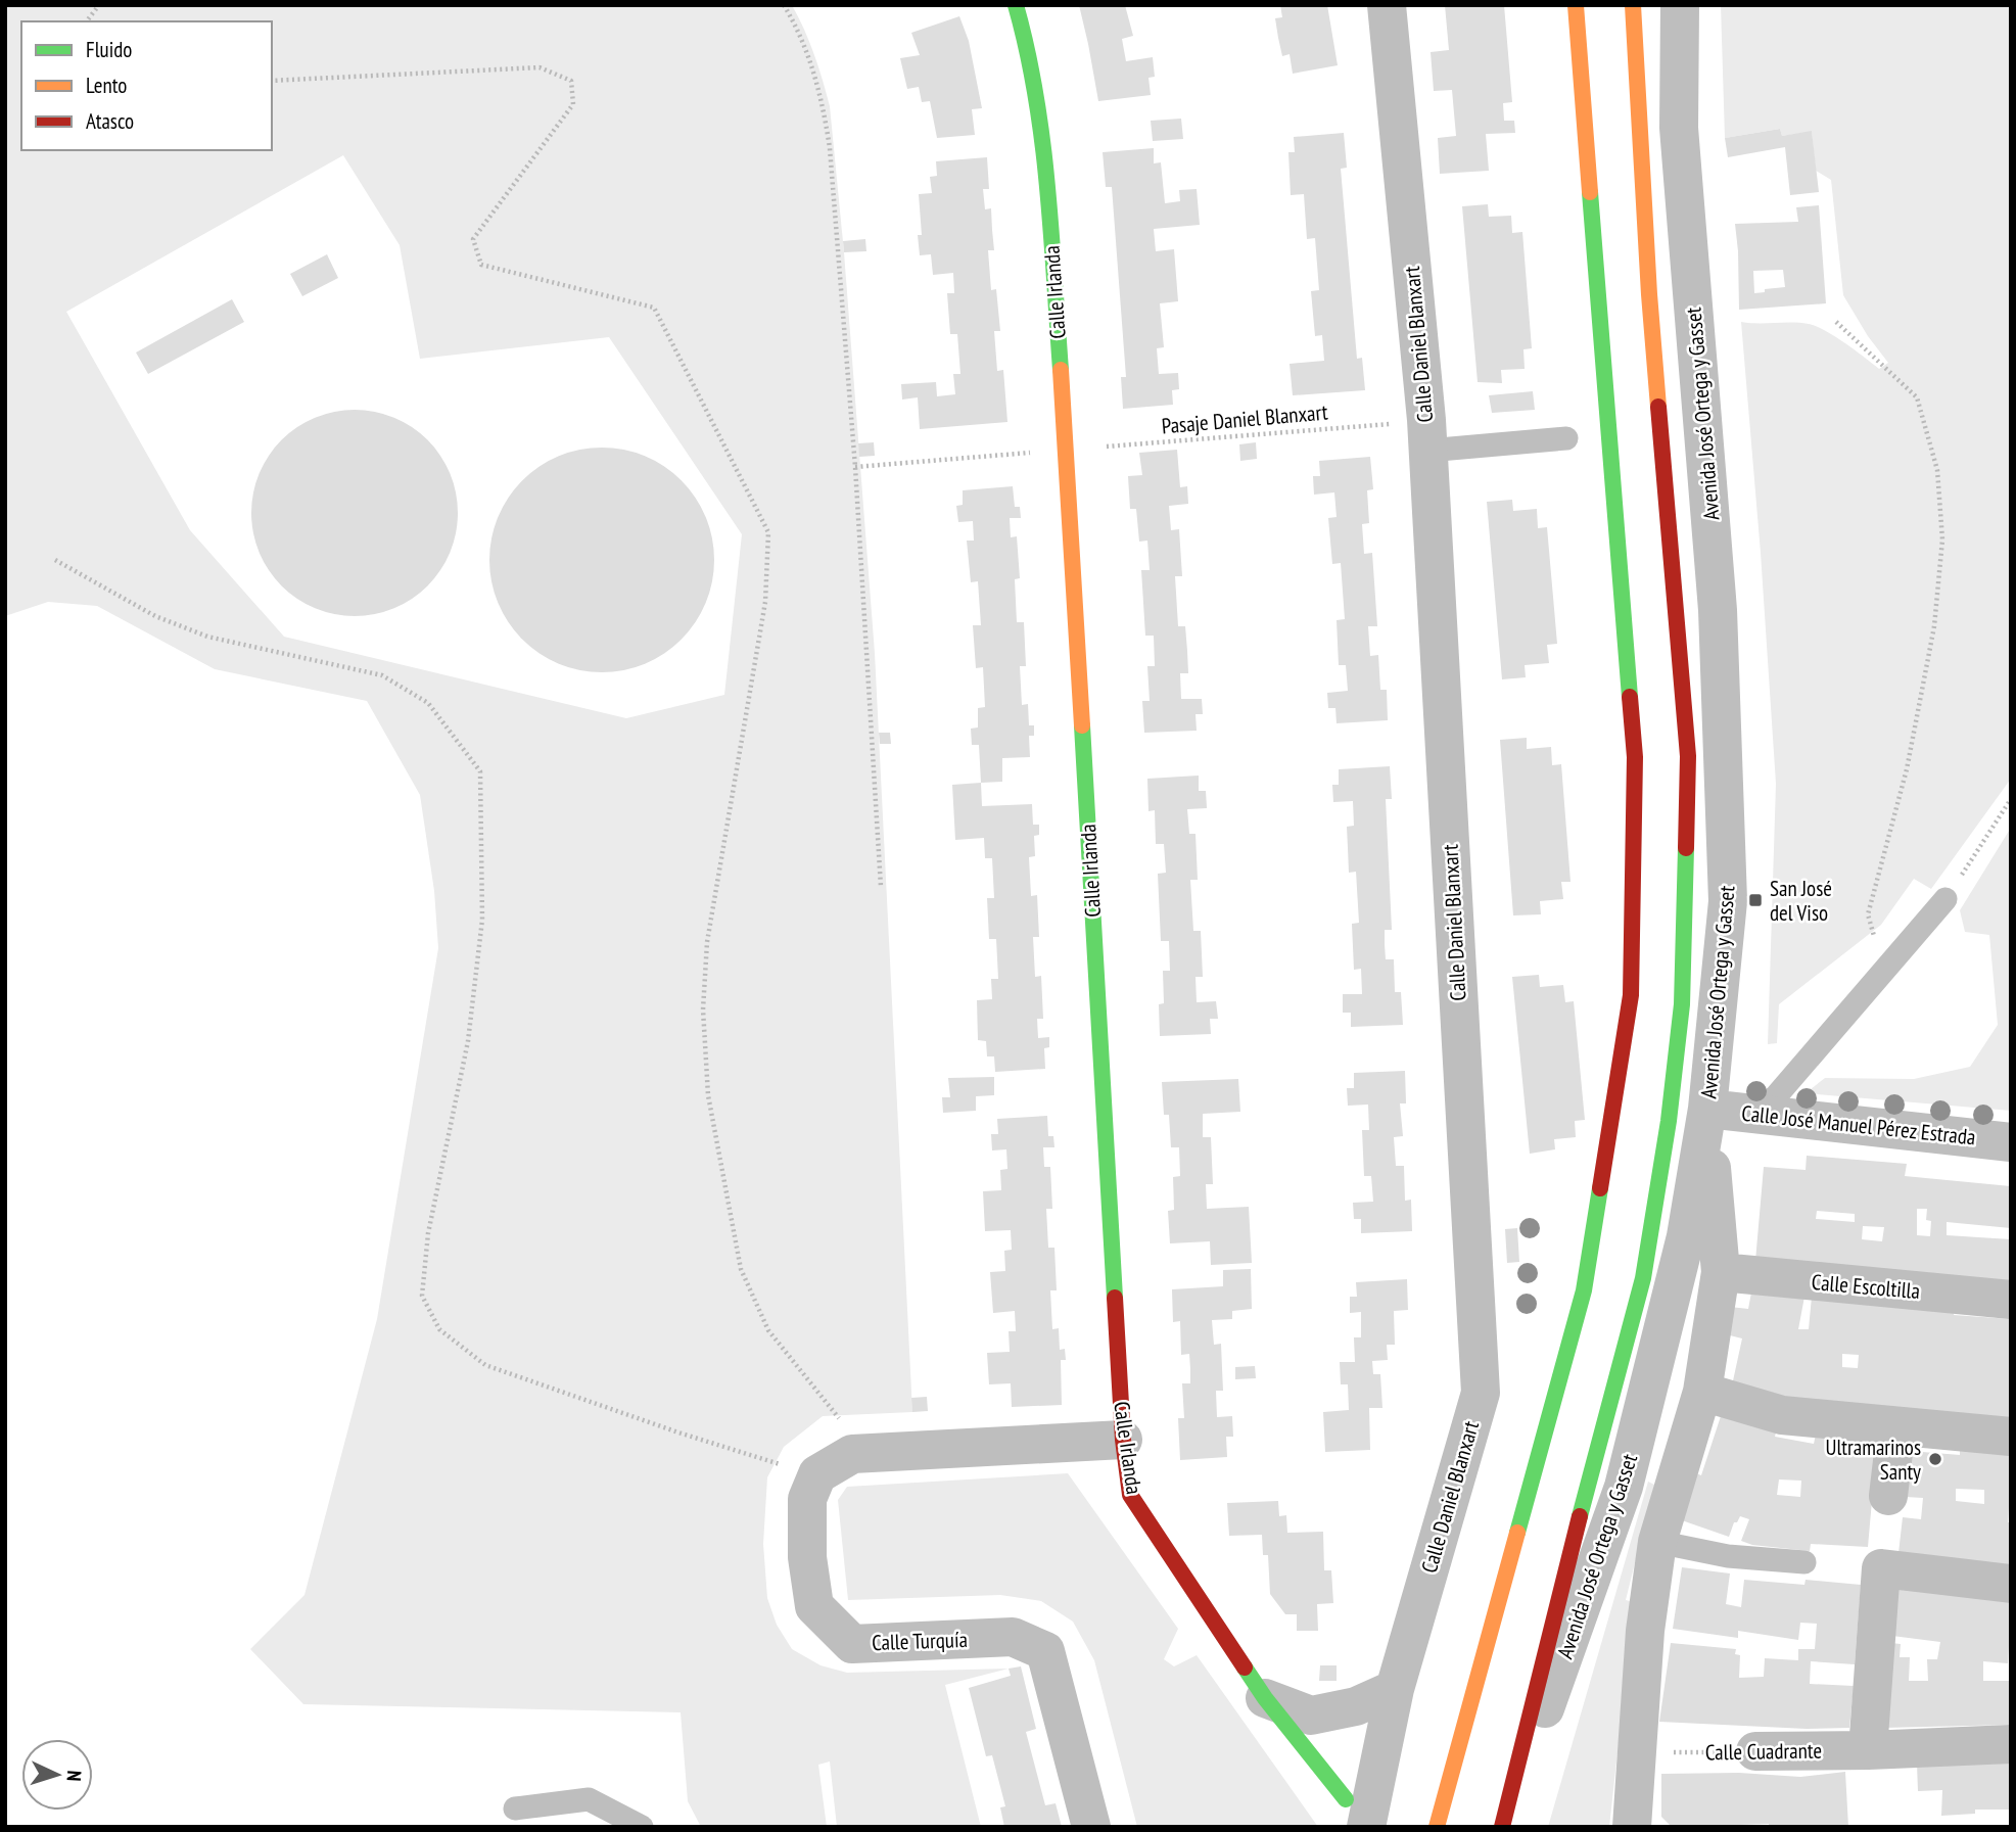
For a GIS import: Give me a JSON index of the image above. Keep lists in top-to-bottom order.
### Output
{
  "streets": {
    "main road": ["Calle Irlanda", "Avenida José Ortega y Gasset"],
    "street": [
      "Calle Daniel Blanxart",
      "Calle José Manuel Pérez Estrada",
      "Calle Escoltilla",
      "Calle Turquía",
      "Calle Cuadrante"
    ],
    "path": ["Pasaje Daniel Blanxart"]
  },
  "crossings": [
    ["Calle Irlanda", "Calle Daniel Blanxart"],
    ["Avenida José Ortega y Gasset", "Calle José Manuel Pérez Estrada"]
  ],
  "places": {
    "transit": ["San José del Viso"],
    "other": ["Ultramarinos Santy"]
  },
  "legend": ["Fluido", "Lento", "Atasco"],
  "north": "right"
}
